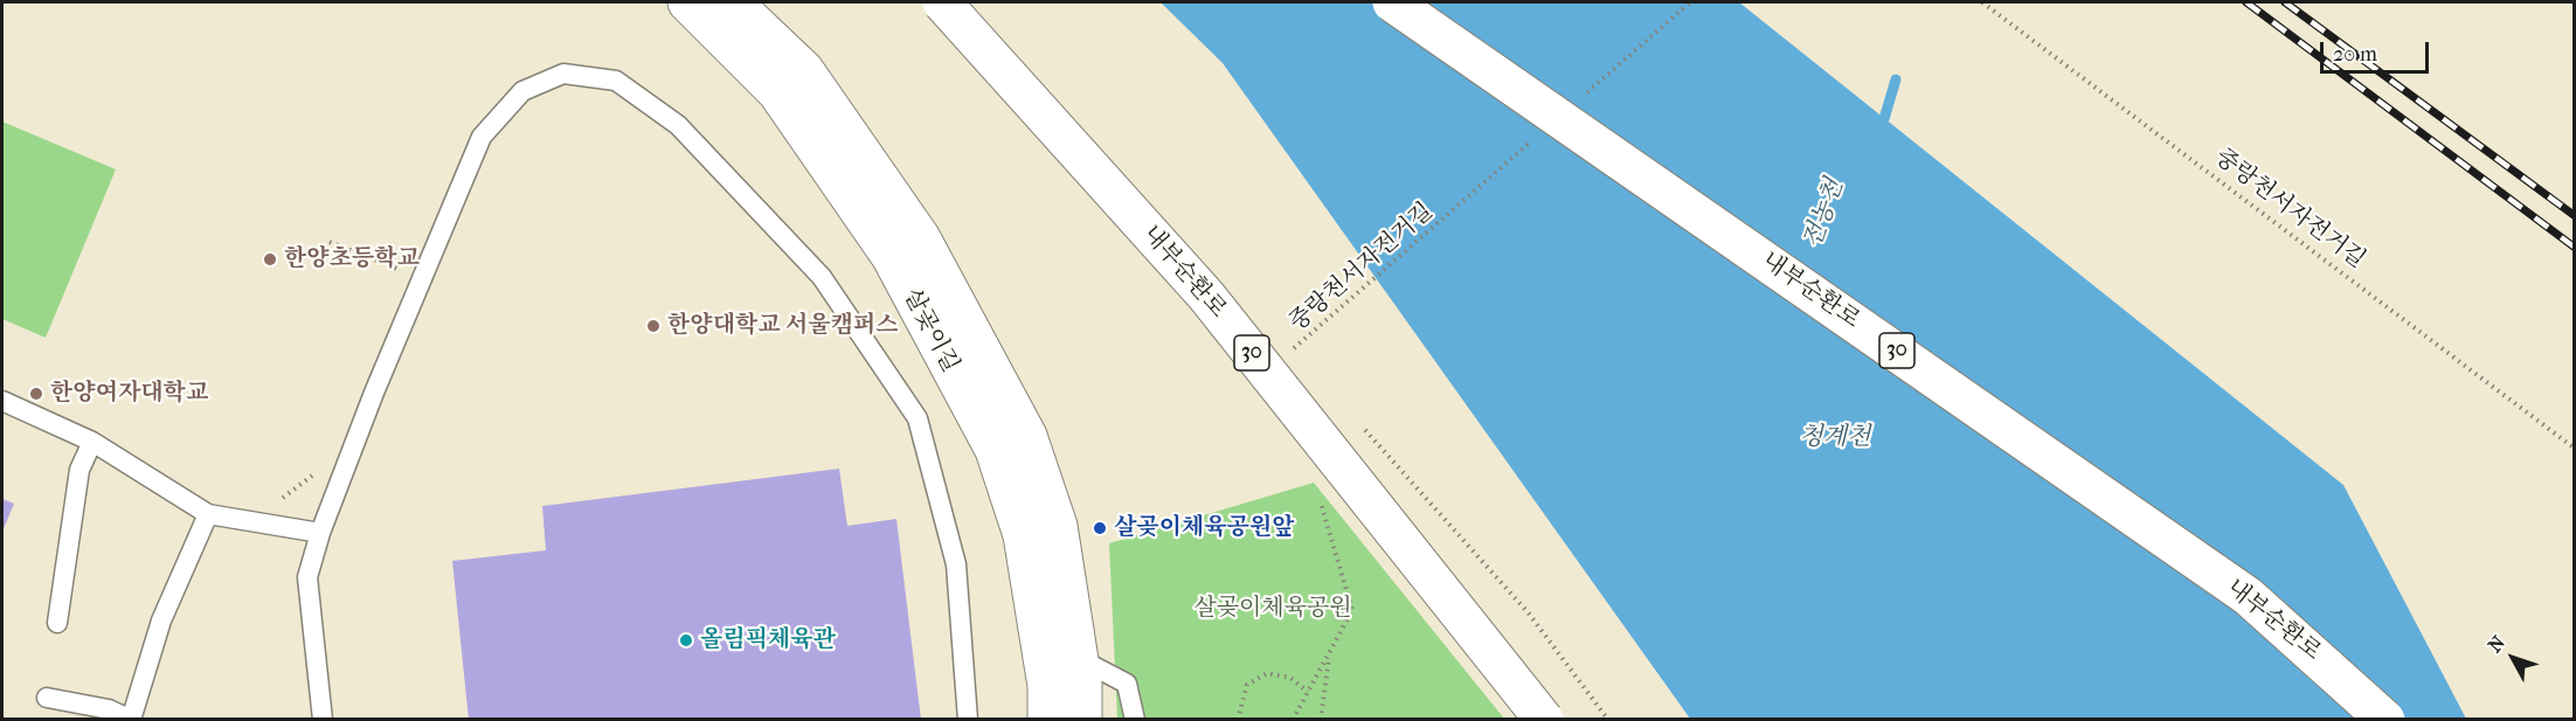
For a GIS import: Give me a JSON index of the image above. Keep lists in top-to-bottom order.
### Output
{
  "streets": {
    "main road": ["내부순환로", "살곶이길", "30"],
    "path": ["중랑천서자전거길"]
  },
  "water": ["전농천", "청계천"],
  "parks": ["살곶이체육공원"],
  "places": [
    "한양초등학교",
    "한양대학교 서울캠퍼스",
    "한양여자대학교",
    "살곶이체육공원앞",
    "올림픽체육관"
  ],
  "scale_bar": "20 m",
  "north": "top left"
}
